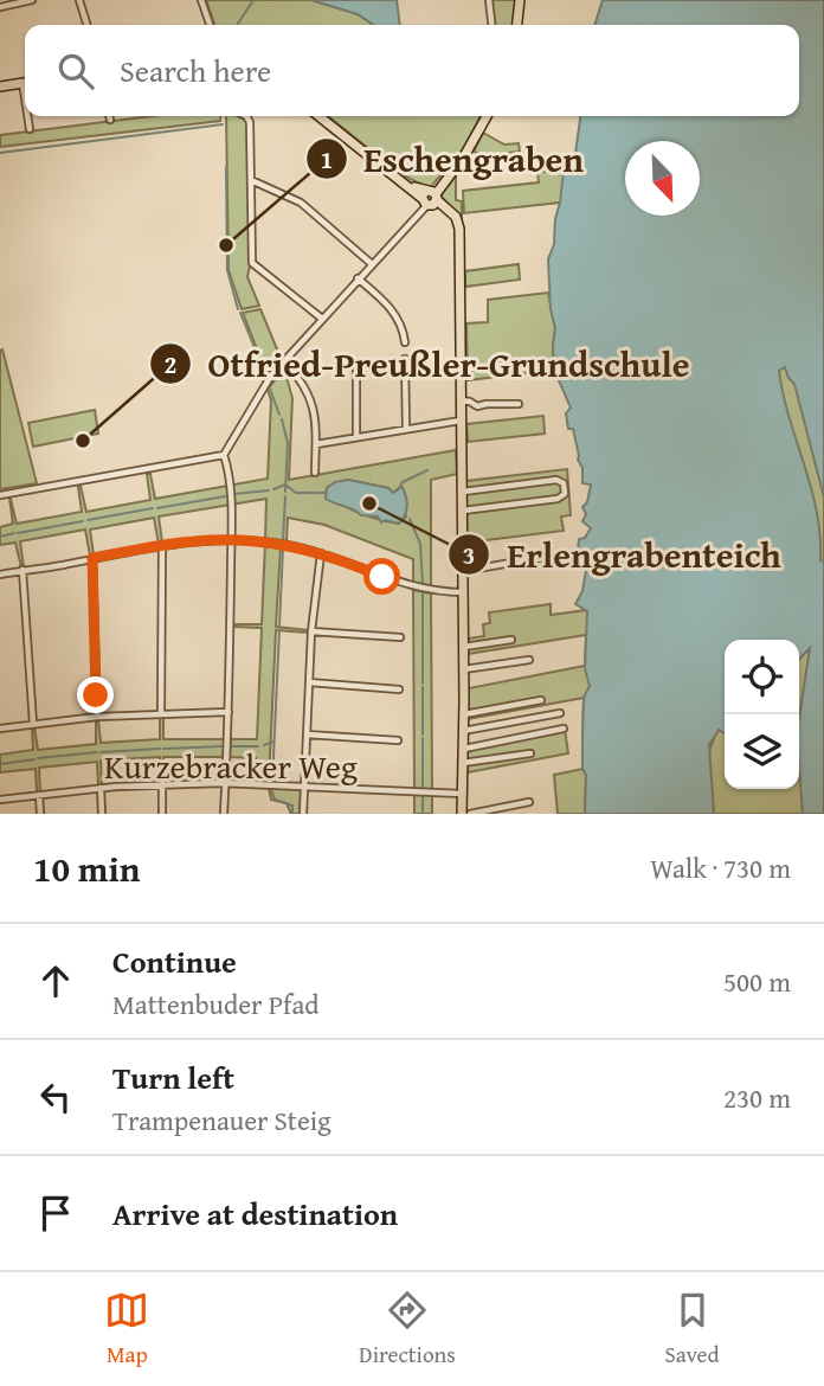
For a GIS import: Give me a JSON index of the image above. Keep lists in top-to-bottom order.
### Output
{
  "streets": {
    "street": ["Kurzebracker Weg"]
  },
  "places": ["Eschengraben", "Otfried-Preußler-Grundschule", "Erlengrabenteich"],
  "north": "bottom right",
  "page": {
    "search": "Search here",
    "heading": ["10 min", "Walk · 730 m"],
    "list": [
      ["Continue", "Mattenbuder Pfad", "500 m"],
      ["Turn left", "Trampenauer Steig", "230 m"],
      "Arrive at destination"
    ],
    "nav": ["Map", "Directions", "Saved"]
  }
}
